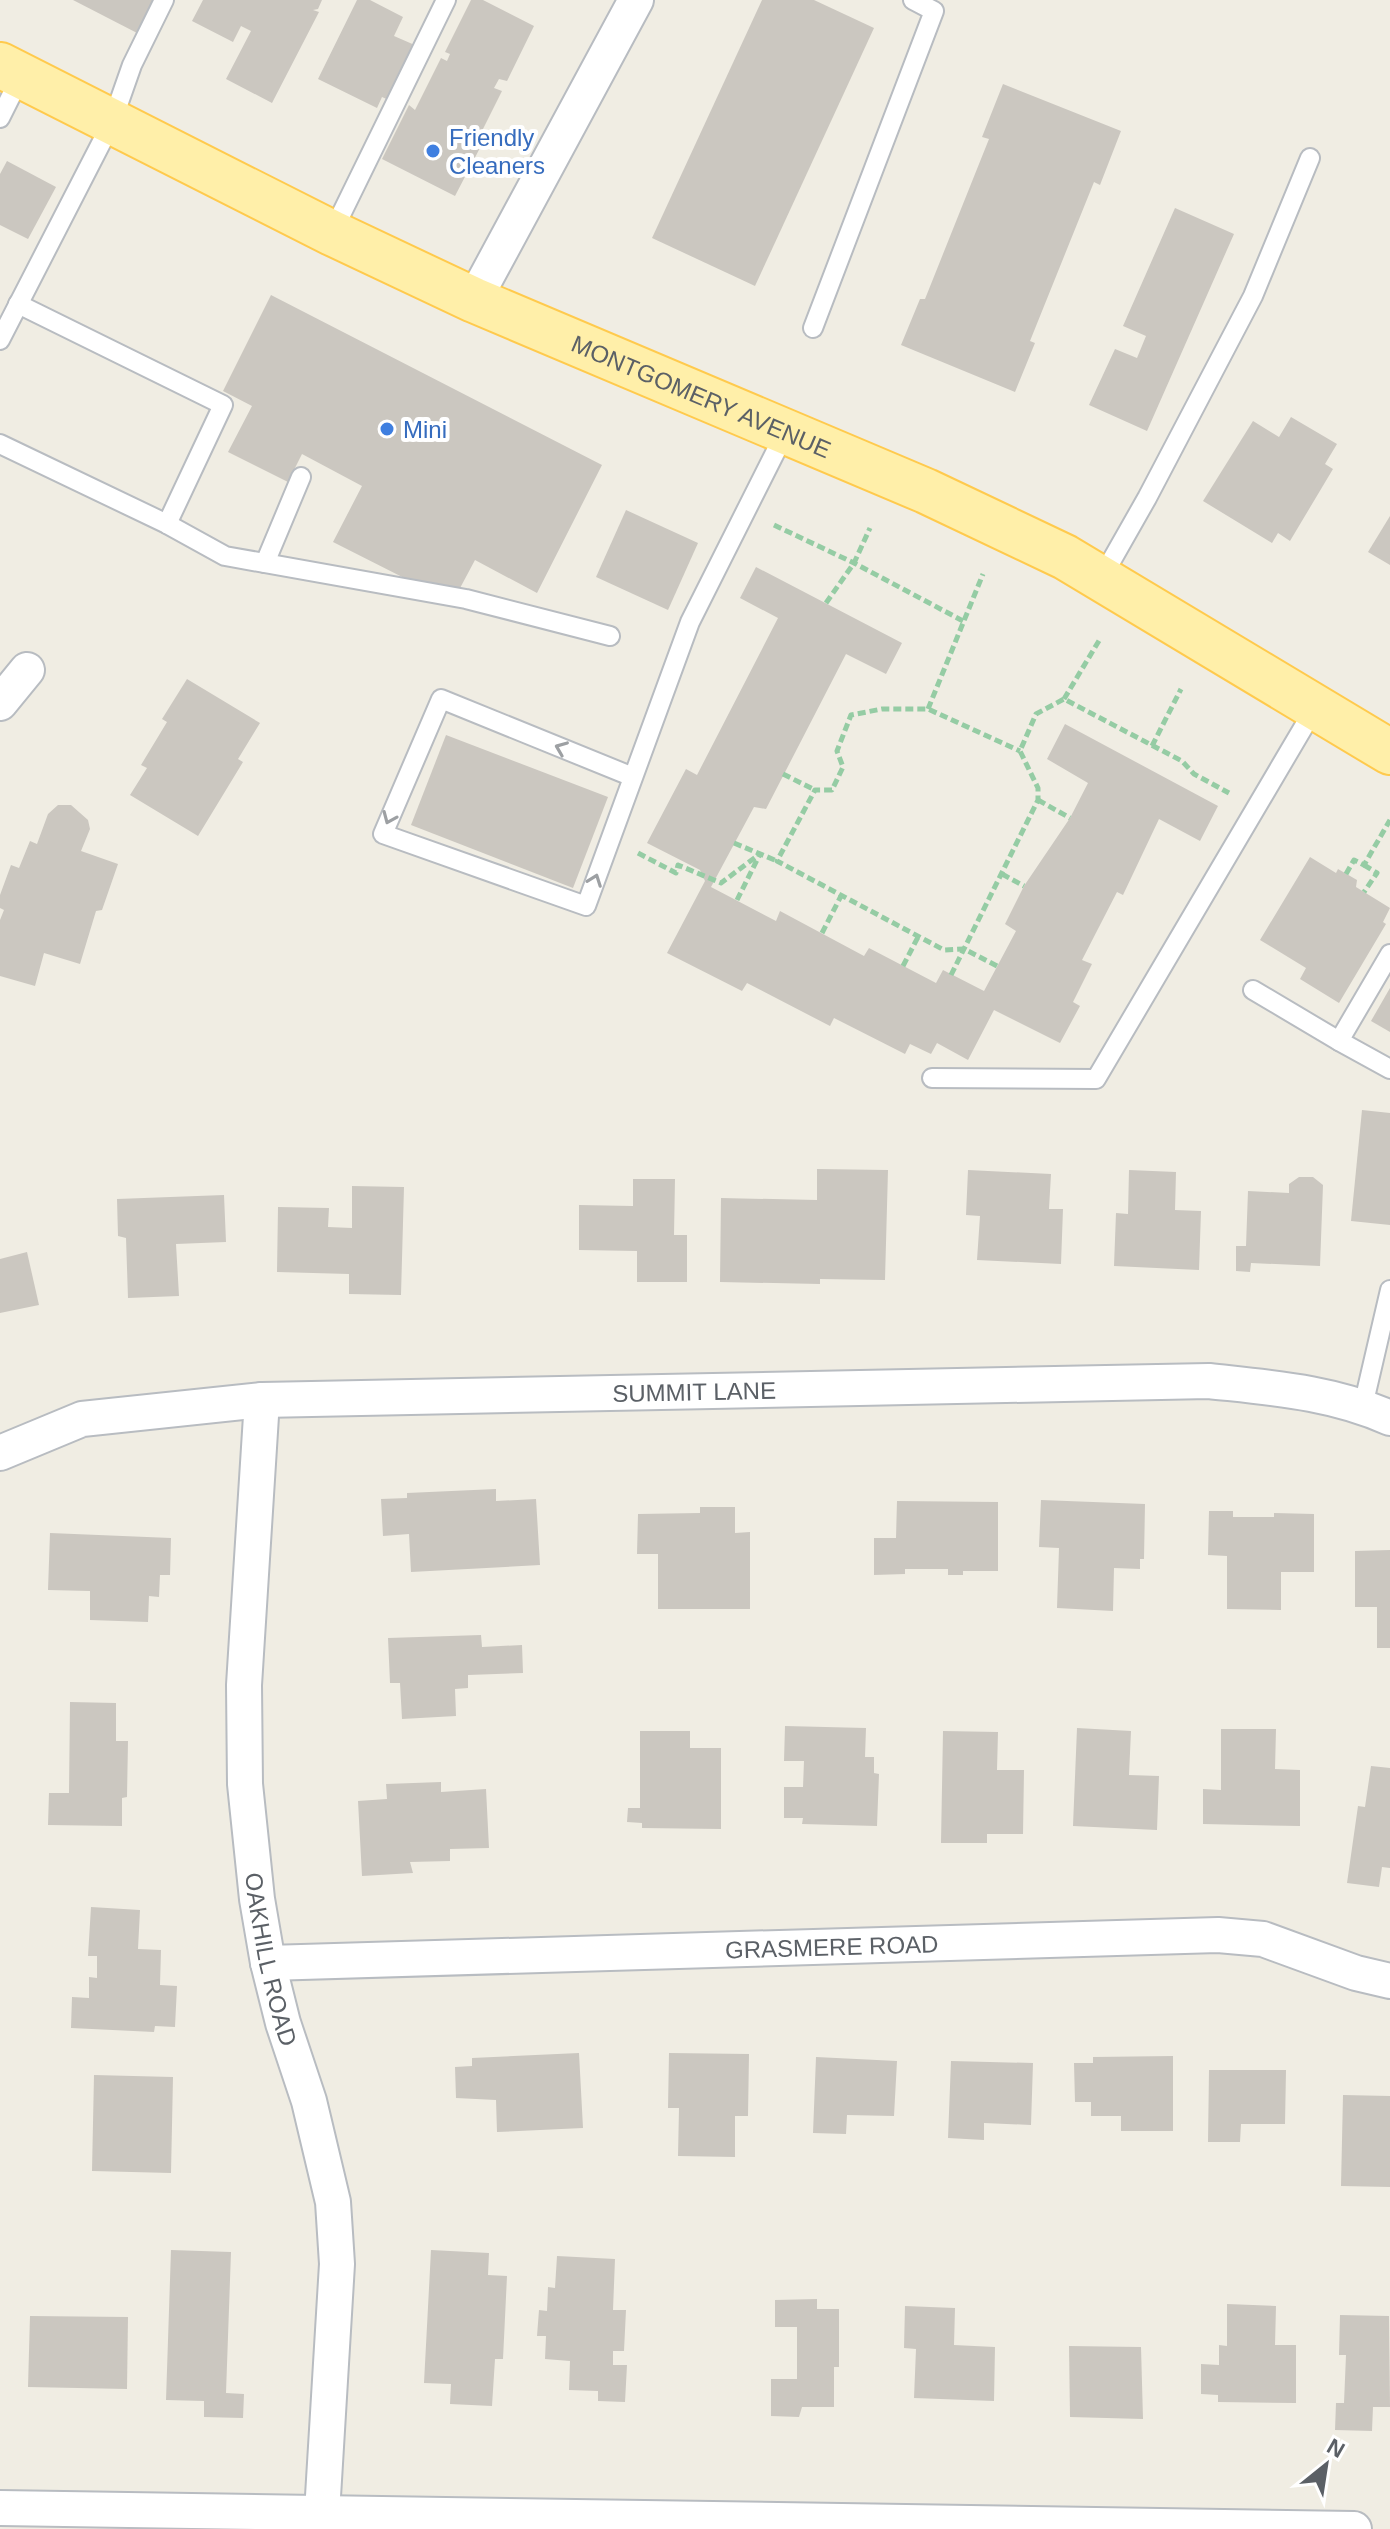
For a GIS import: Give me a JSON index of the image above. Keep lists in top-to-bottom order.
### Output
{
  "streets": {
    "main road": ["MONTGOMERY AVENUE"],
    "street": ["SUMMIT LANE", "GRASMERE ROAD", "OAKHILL ROAD"]
  },
  "crossings": [
    ["SUMMIT LANE", "OAKHILL ROAD"],
    ["GRASMERE ROAD", "OAKHILL ROAD"]
  ],
  "places": ["Friendly Cleaners", "Mini"],
  "north": "top right"
}
